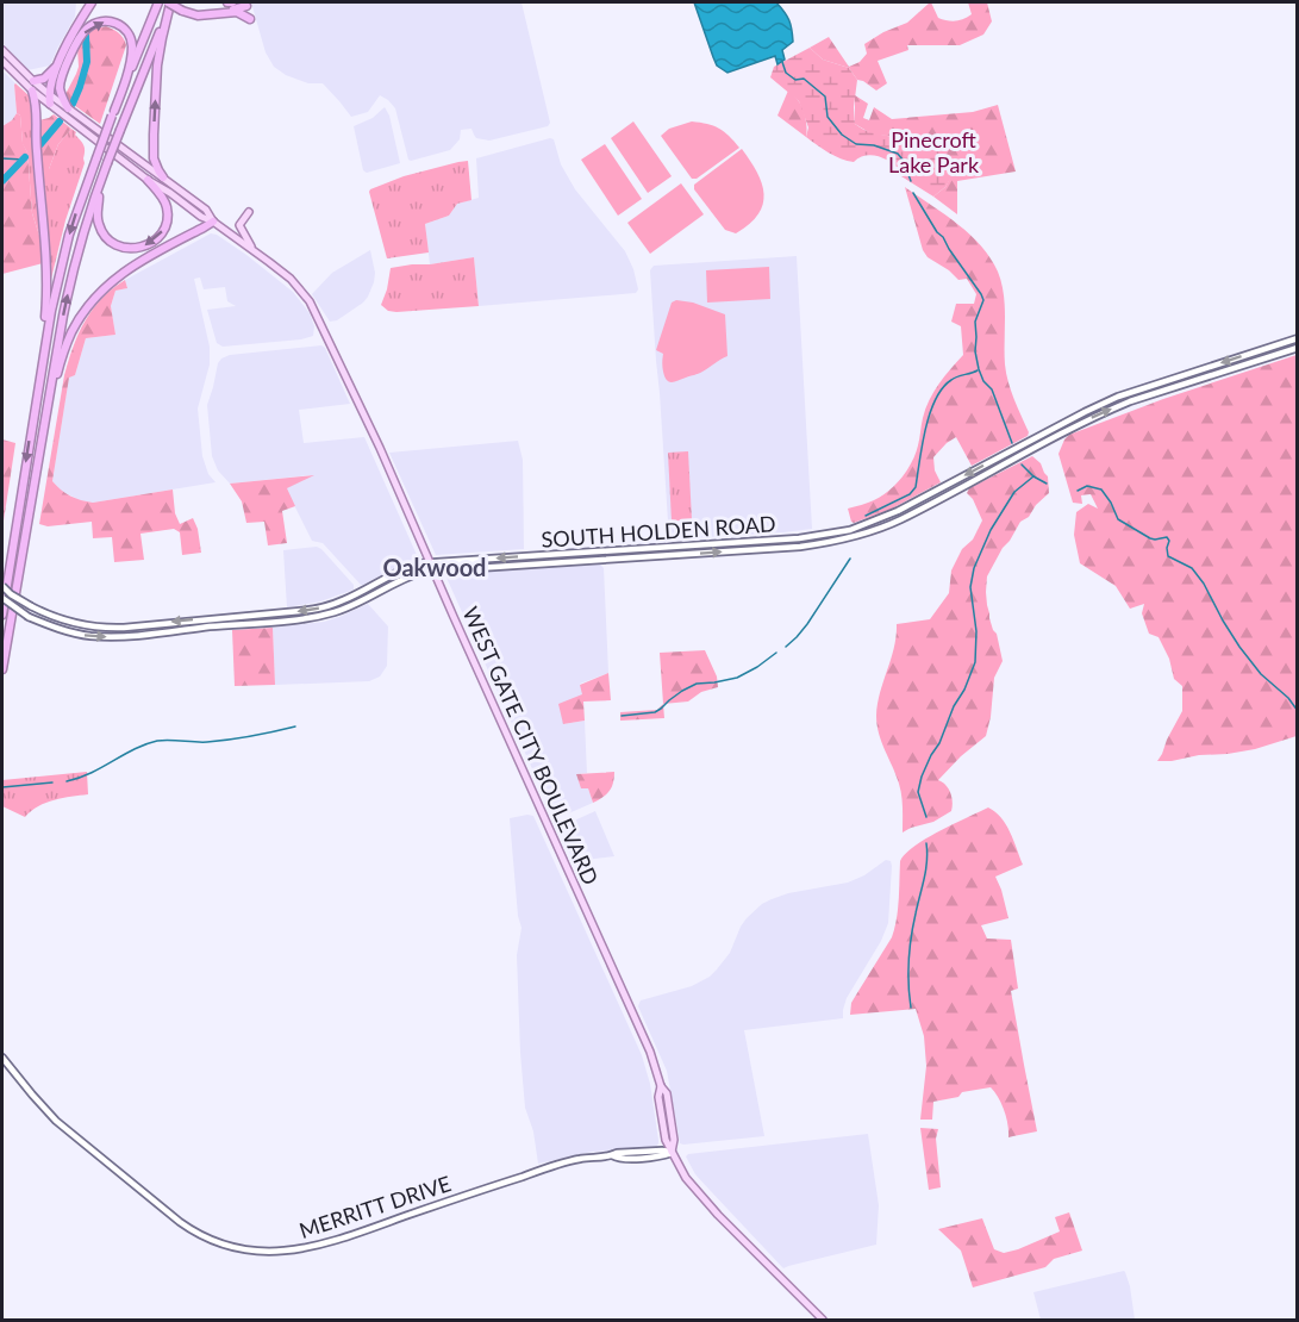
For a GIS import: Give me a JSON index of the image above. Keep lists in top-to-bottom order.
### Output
{
  "streets": {
    "main road": ["SOUTH HOLDEN ROAD", "WEST GATE CITY BOULEVARD", "MERRITT DRIVE"]
  },
  "crossings": [
    ["SOUTH HOLDEN ROAD", "WEST GATE CITY BOULEVARD"],
    ["WEST GATE CITY BOULEVARD", "MERRITT DRIVE"]
  ],
  "districts": ["Oakwood"],
  "parks": ["Pinecroft Lake Park"]
}
